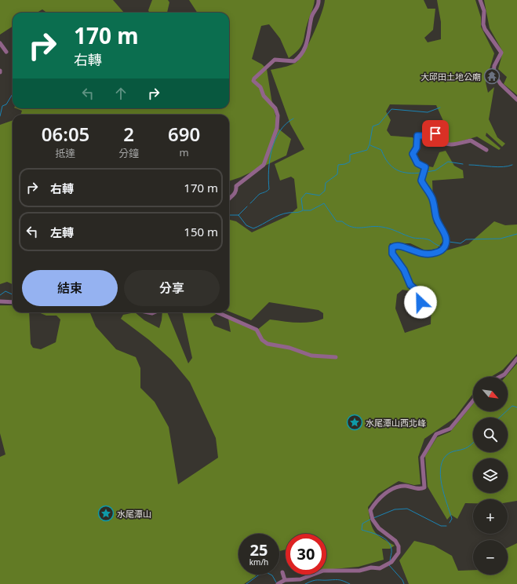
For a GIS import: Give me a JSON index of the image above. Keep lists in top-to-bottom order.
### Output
{
  "places": {
    "temple": ["大邱田土地公廟"],
    "place": ["水尾潭山西北峰", "水尾潭山"]
  },
  "north": "bottom right",
  "page": {
    "turn": ["170 m", "右轉"],
    "eta": [
      "06:05",
      "抵達",
      "2",
      "分鐘",
      "690",
      "m"
    ],
    "list": [
      {
        "name": "右轉",
        "value": "170 m"
      },
      {
        "name": "左轉",
        "value": "150 m"
      }
    ],
    "buttons": ["結束", "分享"],
    "map_buttons": ["+", "−"],
    "speed": "25 km/h",
    "limit": "30"
  }
}
